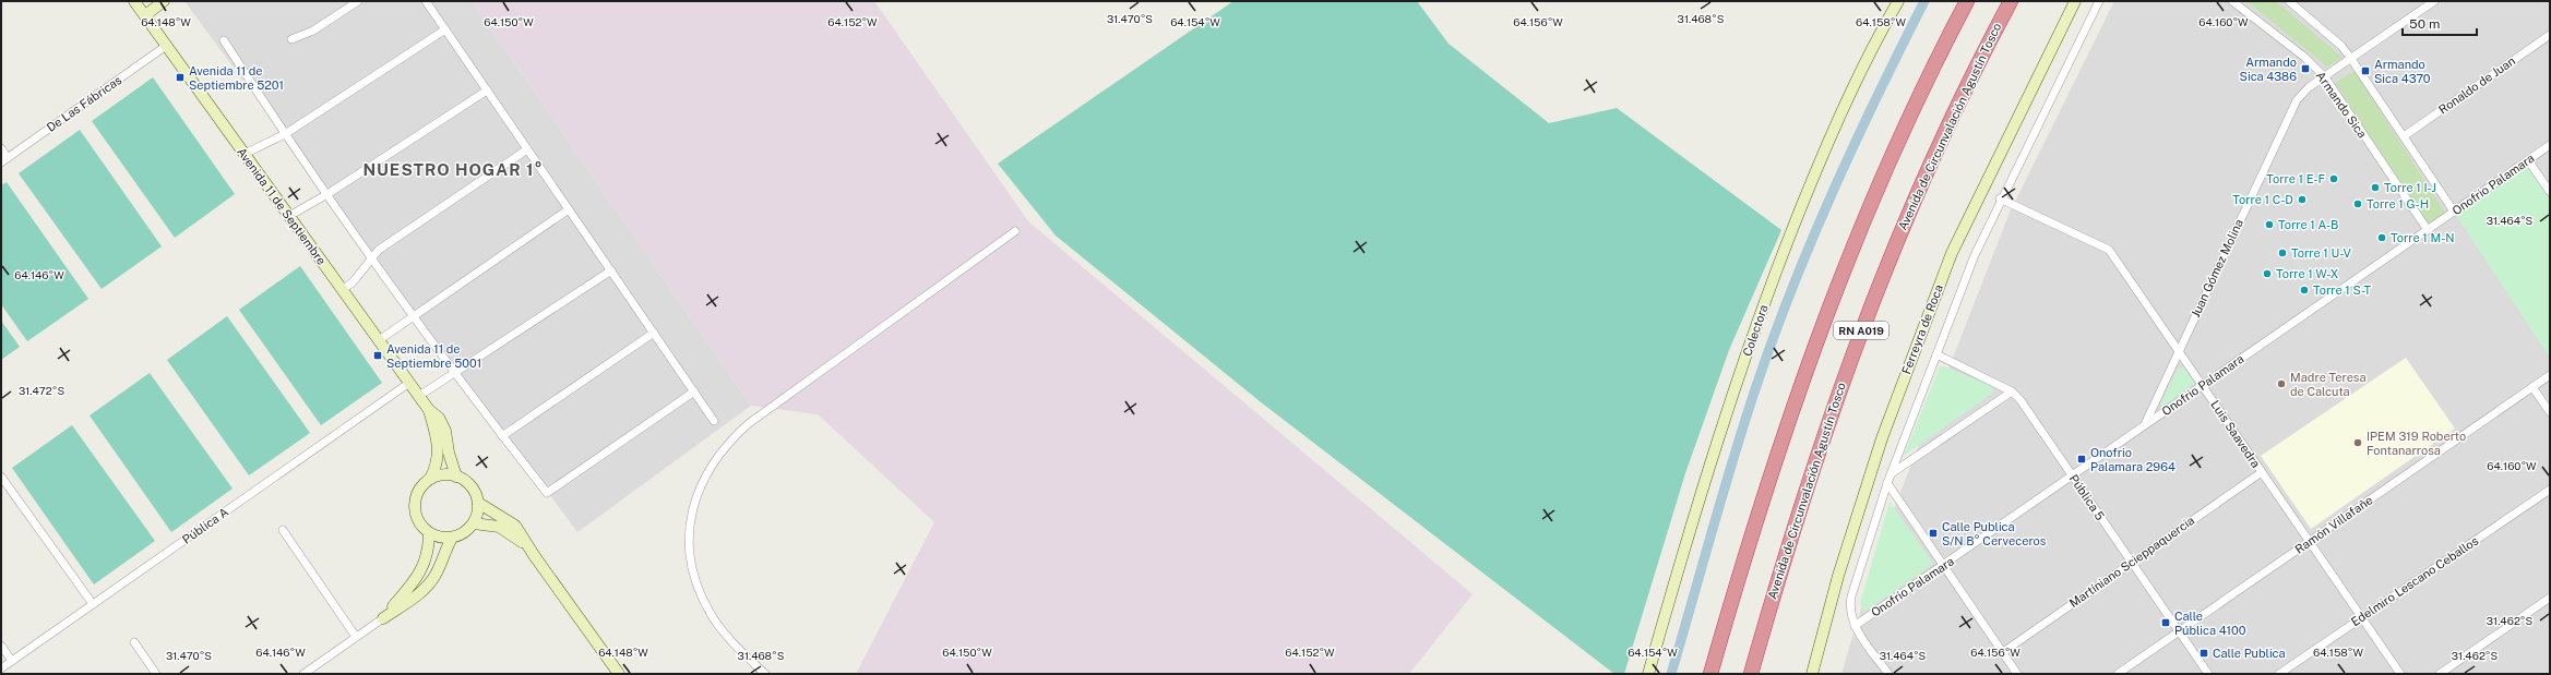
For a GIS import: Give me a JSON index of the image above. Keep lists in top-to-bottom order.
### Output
{
  "streets": {
    "highway": ["Avenida de Circunvalación Agustín Tosco", "RN A019"],
    "street": [
      "Ronaldo de Juan",
      "De Las Fábricas",
      "Armando Sica",
      "Onofrio Palamara",
      "Avenida 11 de Septiembre",
      "Juan Gómez Molina",
      "Ferreyra de Roca",
      "Colectora",
      "Luis Saavedra",
      "Pública 5",
      "Ramón Villafañe",
      "Pública A",
      "Martíniano Scieppaquercia",
      "Edelmiro Lescano Ceballos"
    ]
  },
  "crossings": [
    ["De Las Fábricas", "Avenida 11 de Septiembre"],
    ["Armando Sica", "Onofrio Palamara"],
    ["Armando Sica", "Juan Gómez Molina"],
    ["Onofrio Palamara", "Juan Gómez Molina"],
    ["Onofrio Palamara", "Luis Saavedra"],
    ["Onofrio Palamara", "Pública 5"],
    ["Avenida 11 de Septiembre", "Pública A"],
    ["Juan Gómez Molina", "Luis Saavedra"],
    ["Luis Saavedra", "Ramón Villafañe"],
    ["Luis Saavedra", "Martíniano Scieppaquercia"],
    ["Luis Saavedra", "Edelmiro Lescano Ceballos"],
    ["Pública 5", "Ramón Villafañe"],
    ["Pública 5", "Martíniano Scieppaquercia"]
  ],
  "districts": ["NUESTRO HOGAR 1°"],
  "places": {
    "transit": [
      "Armando Sica 4386",
      "Armando Sica 4370",
      "Avenida 11 de Septiembre 5201",
      "Avenida 11 de Septiembre 5001",
      "Onofrio Palamara 2964",
      "Calle Publica S/N B° Cerveceros",
      "Calle Pública 4100",
      "Calle Publica"
    ],
    "other": [
      "Torre 1 E-F",
      "Torre 1 I-J",
      "Torre 1 C-D",
      "Torre 1 G-H",
      "Torre 1 A-B",
      "Torre 1 M-N",
      "Torre 1 U-V",
      "Torre 1 W-X",
      "Torre 1 S-T",
      "Madre Teresa de Calcuta",
      "IPEM 319 Roberto Fontanarrosa"
    ]
  },
  "scale_bar": "50 m",
  "coordinates": [
    "31.468°S",
    "31.470°S",
    "64.148°W",
    "64.150°W",
    "64.152°W",
    "64.154°W",
    "64.156°W",
    "64.158°W",
    "64.160°W",
    "31.464°S",
    "64.146°W",
    "31.472°S",
    "31.462°S"
  ]
}
